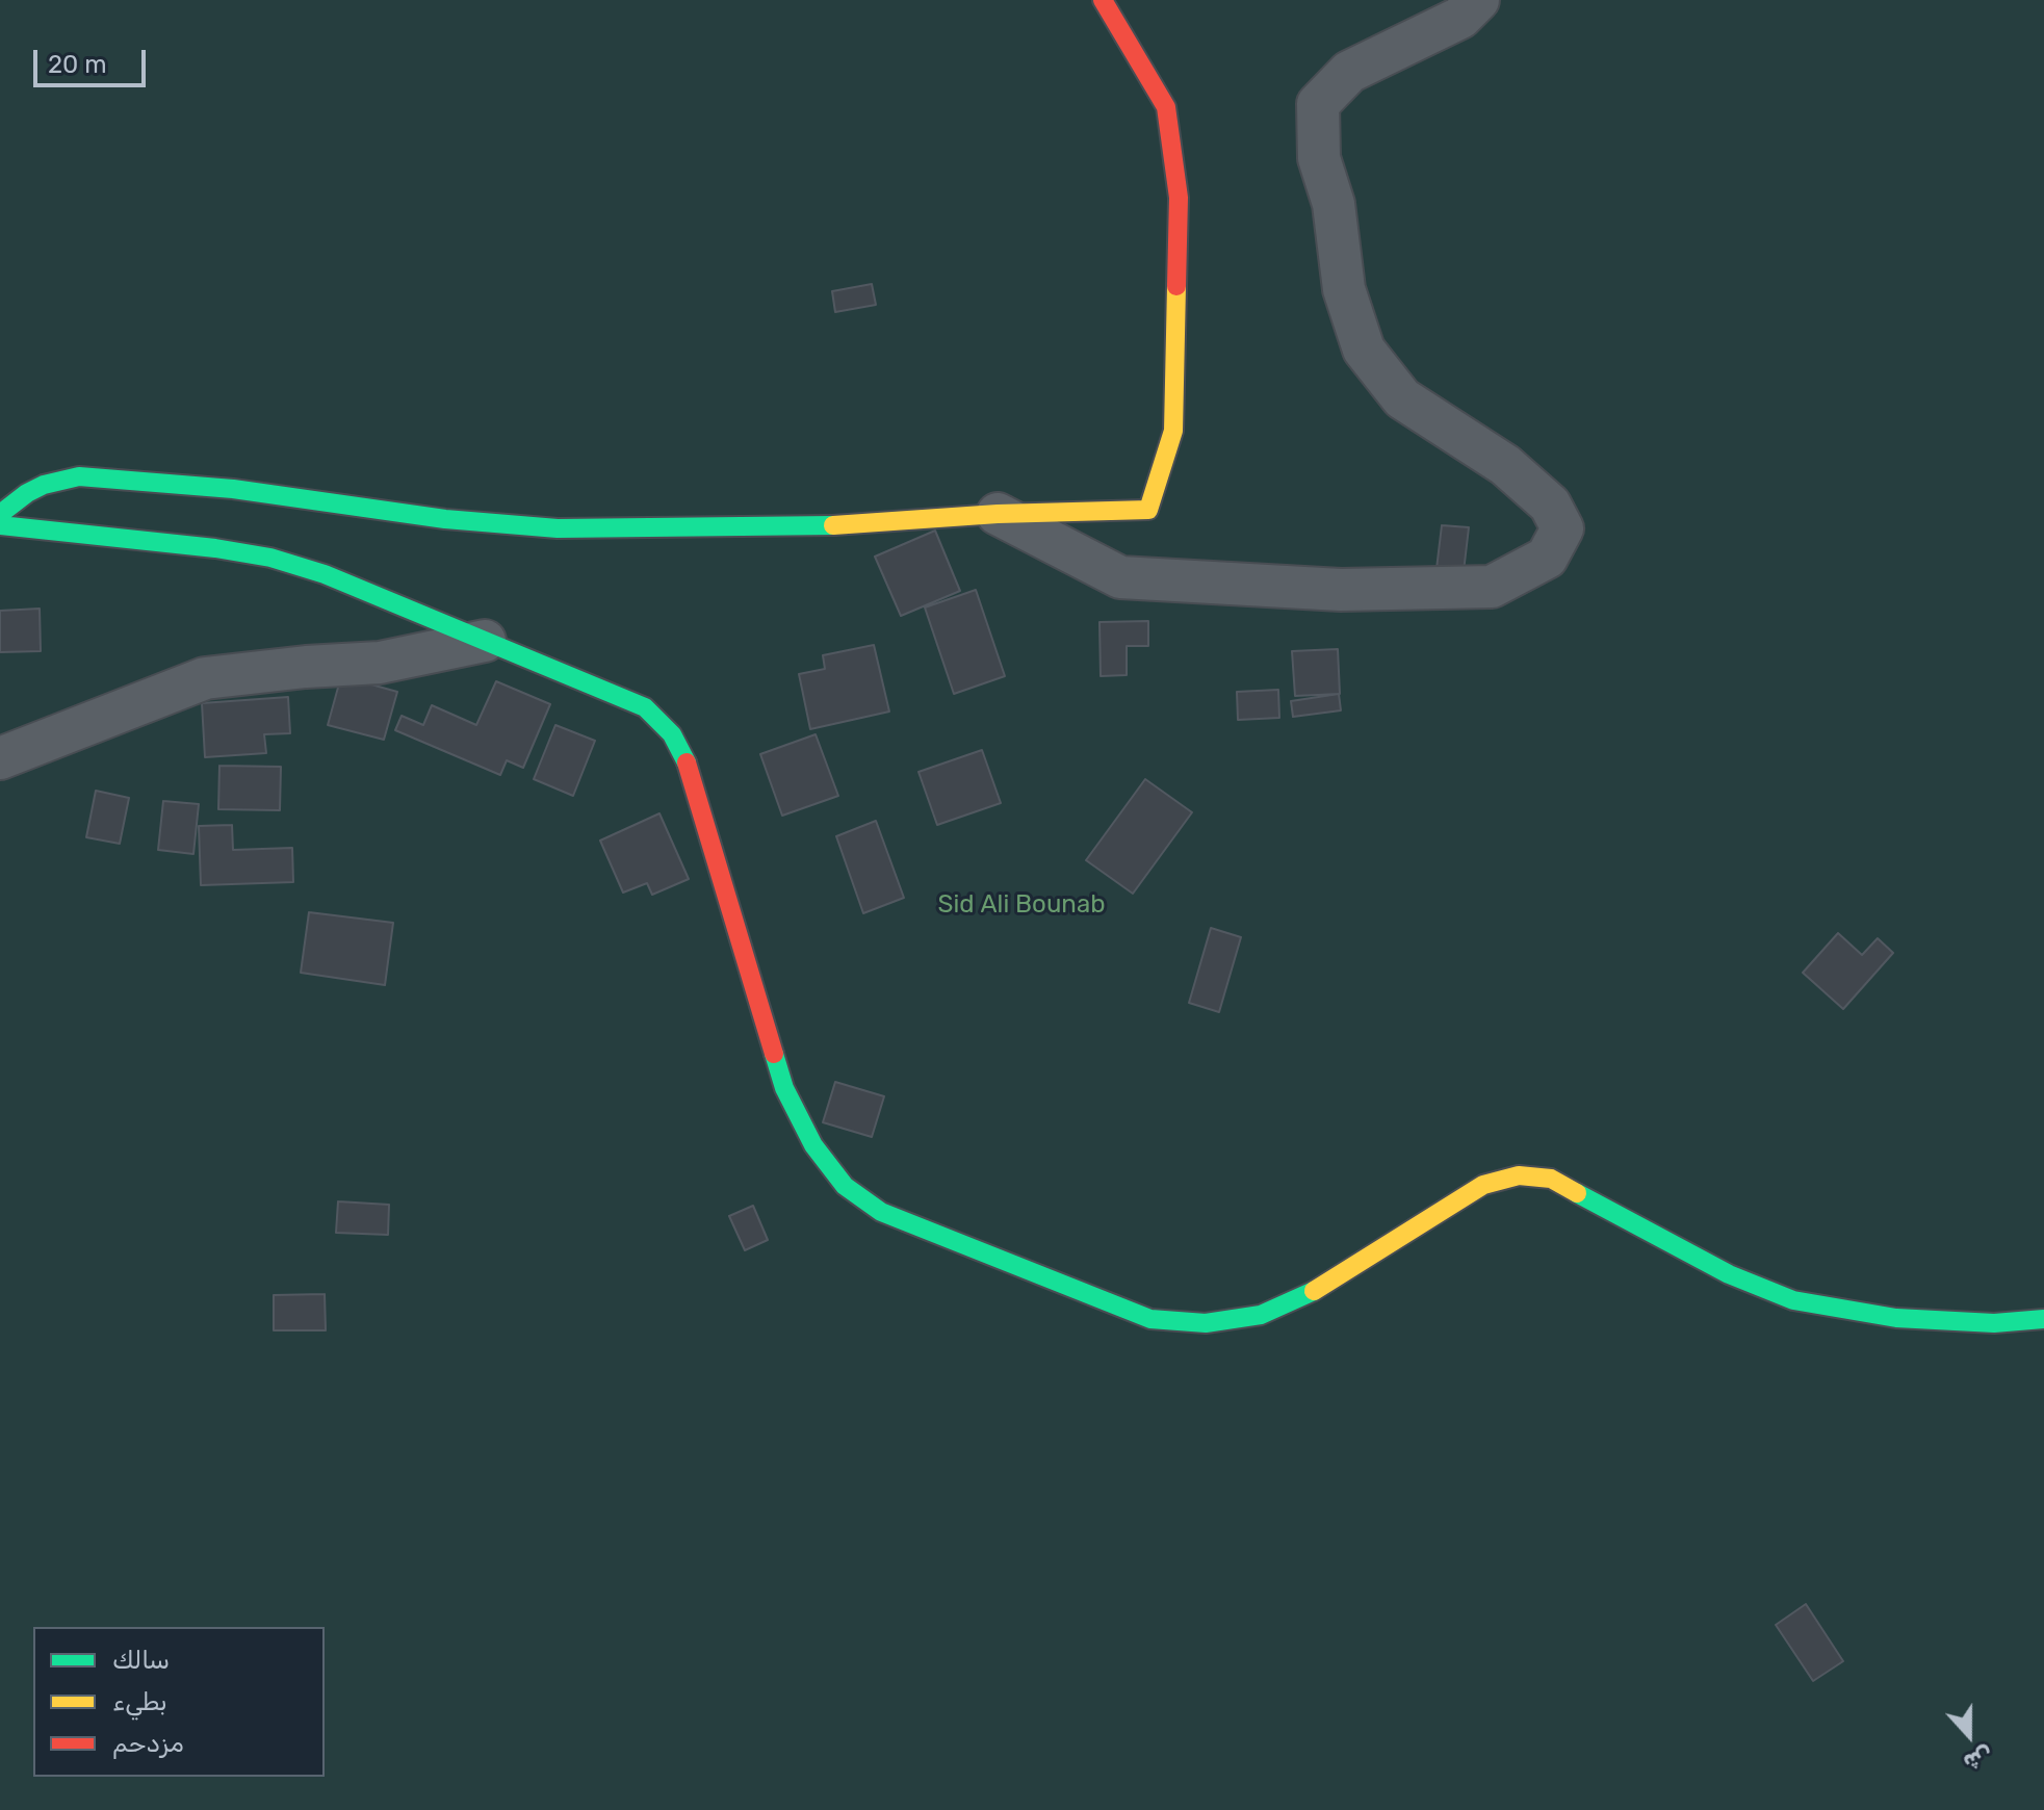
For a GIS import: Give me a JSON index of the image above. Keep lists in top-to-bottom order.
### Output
{
  "parks": ["Sid Ali Bounab"],
  "legend": ["سالك", "بطيء", "مزدحم"],
  "scale_bar": "20 m",
  "north": "bottom"
}
